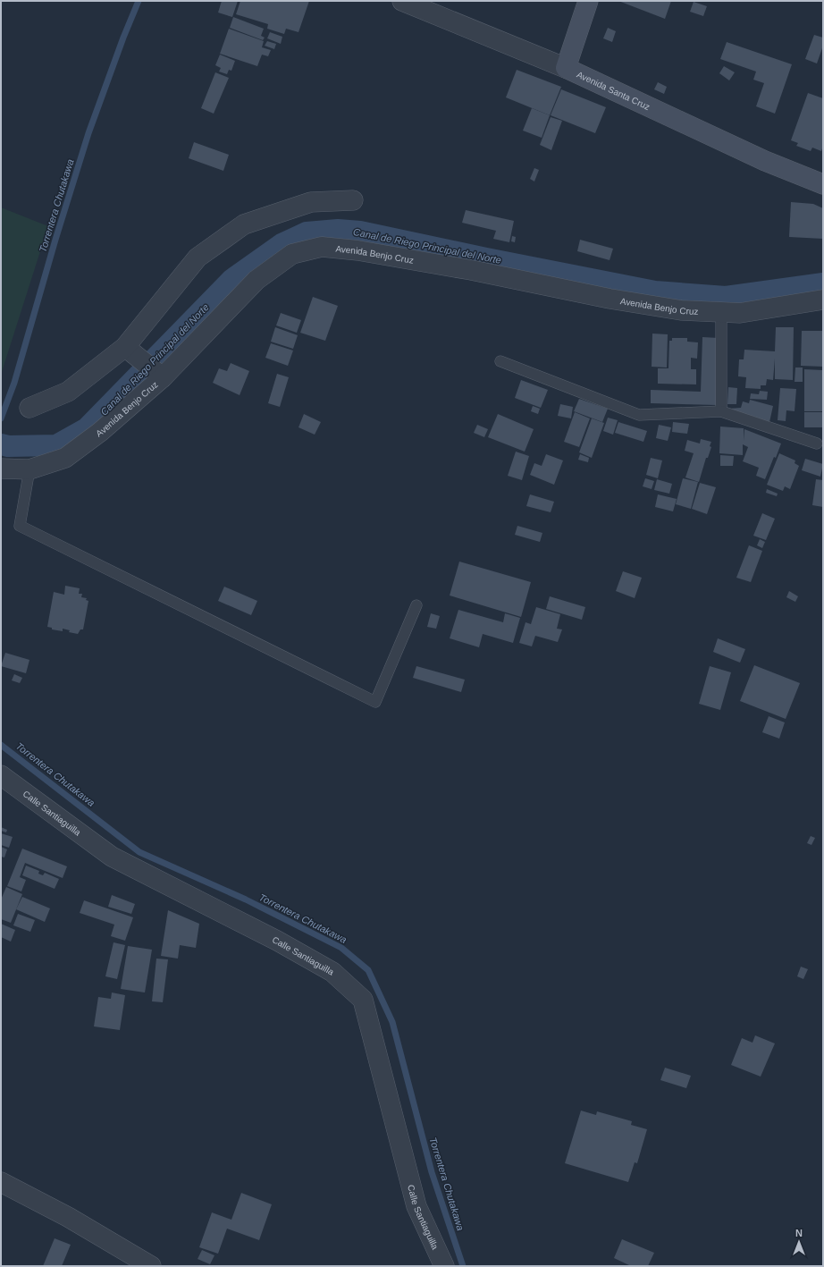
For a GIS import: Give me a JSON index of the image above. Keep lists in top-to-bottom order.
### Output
{
  "streets": {
    "main road": ["Avenida Santa Cruz"],
    "street": ["Avenida Benjo Cruz", "Calle Santiaguilla"]
  },
  "water": ["Torrentera Chutakawa", "Canal de Riego Principal del Norte"],
  "north": "top"
}
